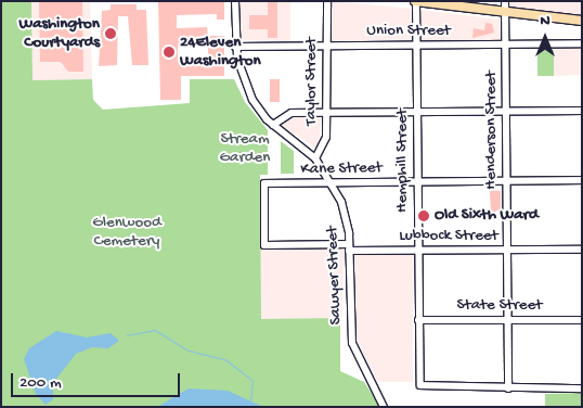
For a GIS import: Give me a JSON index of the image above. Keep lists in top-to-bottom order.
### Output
{
  "streets": {
    "street": [
      "Union Street",
      "Taylor Street",
      "Henderson Street",
      "Hemphill Street",
      "Kane Street",
      "Lubbock Street",
      "Sawyer Street",
      "State Street"
    ]
  },
  "crossings": [
    ["Union Street", "Taylor Street"],
    ["Union Street", "Henderson Street"],
    ["Union Street", "Hemphill Street"],
    ["Union Street", "Sawyer Street"],
    ["Taylor Street", "Sawyer Street"],
    ["Henderson Street", "Hemphill Street"],
    ["Henderson Street", "Kane Street"],
    ["Henderson Street", "Lubbock Street"],
    ["Henderson Street", "State Street"],
    ["Hemphill Street", "Kane Street"],
    ["Hemphill Street", "Lubbock Street"],
    ["Hemphill Street", "State Street"],
    ["Kane Street", "Lubbock Street"],
    ["Kane Street", "Sawyer Street"],
    ["Lubbock Street", "Sawyer Street"]
  ],
  "parks": ["Stream Garden", "Glenwood Cemetery"],
  "places": ["Washington Courtyards", "24Eleven Washington", "Old Sixth Ward"],
  "scale_bar": "200 m",
  "north": "top"
}
